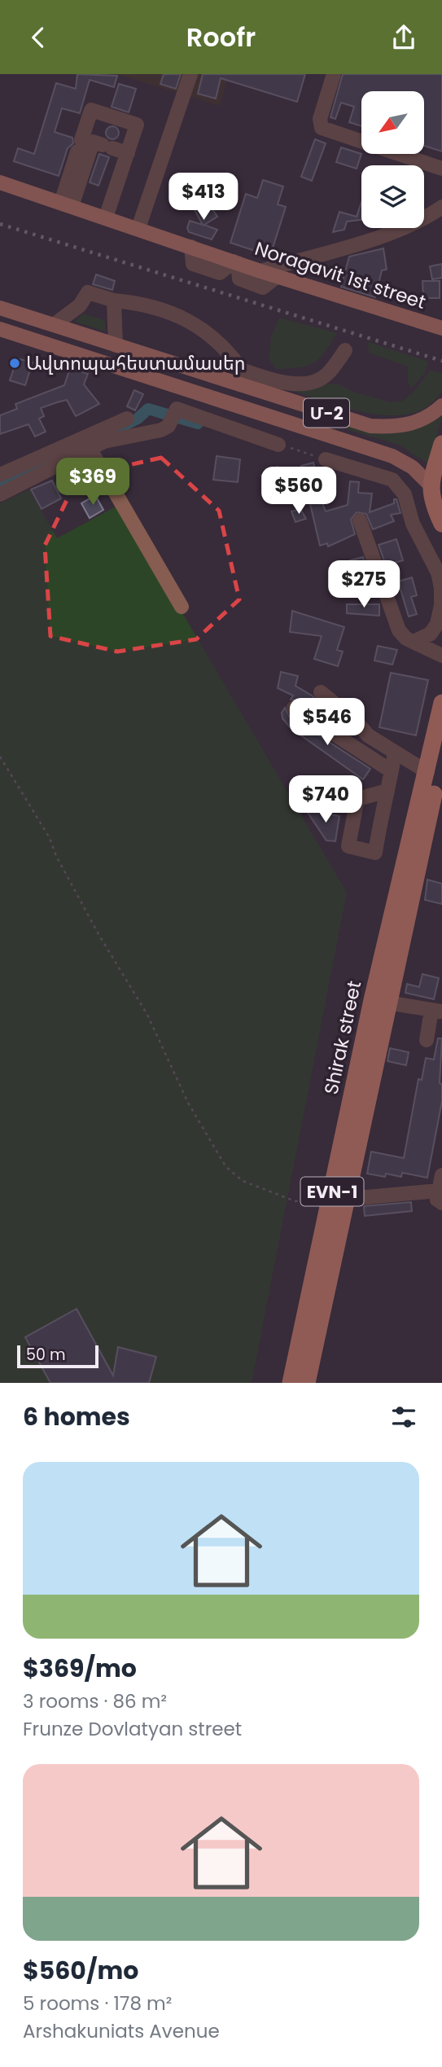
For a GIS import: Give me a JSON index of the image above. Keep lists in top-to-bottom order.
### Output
{
  "streets": {
    "highway": ["Shirak street", "EVN-1"],
    "main road": ["Noragavit 1st street", "Մ-2"]
  },
  "places": ["Ավտոպահեստամասեր"],
  "scale_bar": "50 m",
  "north": "bottom left",
  "page": {
    "header": "Roofr",
    "price": [
      "$413",
      "$369",
      "$560",
      "$275",
      "$546",
      "$740"
    ],
    "scale": "50 m",
    "heading": "6 homes",
    "list": [
      {
        "name": "$369/mo",
        "note": "3 rooms · 86 m² · Frunze Dovlatyan street"
      },
      {
        "name": "$560/mo",
        "note": "5 rooms · 178 m² · Arshakuniats Avenue"
      }
    ]
  }
}
